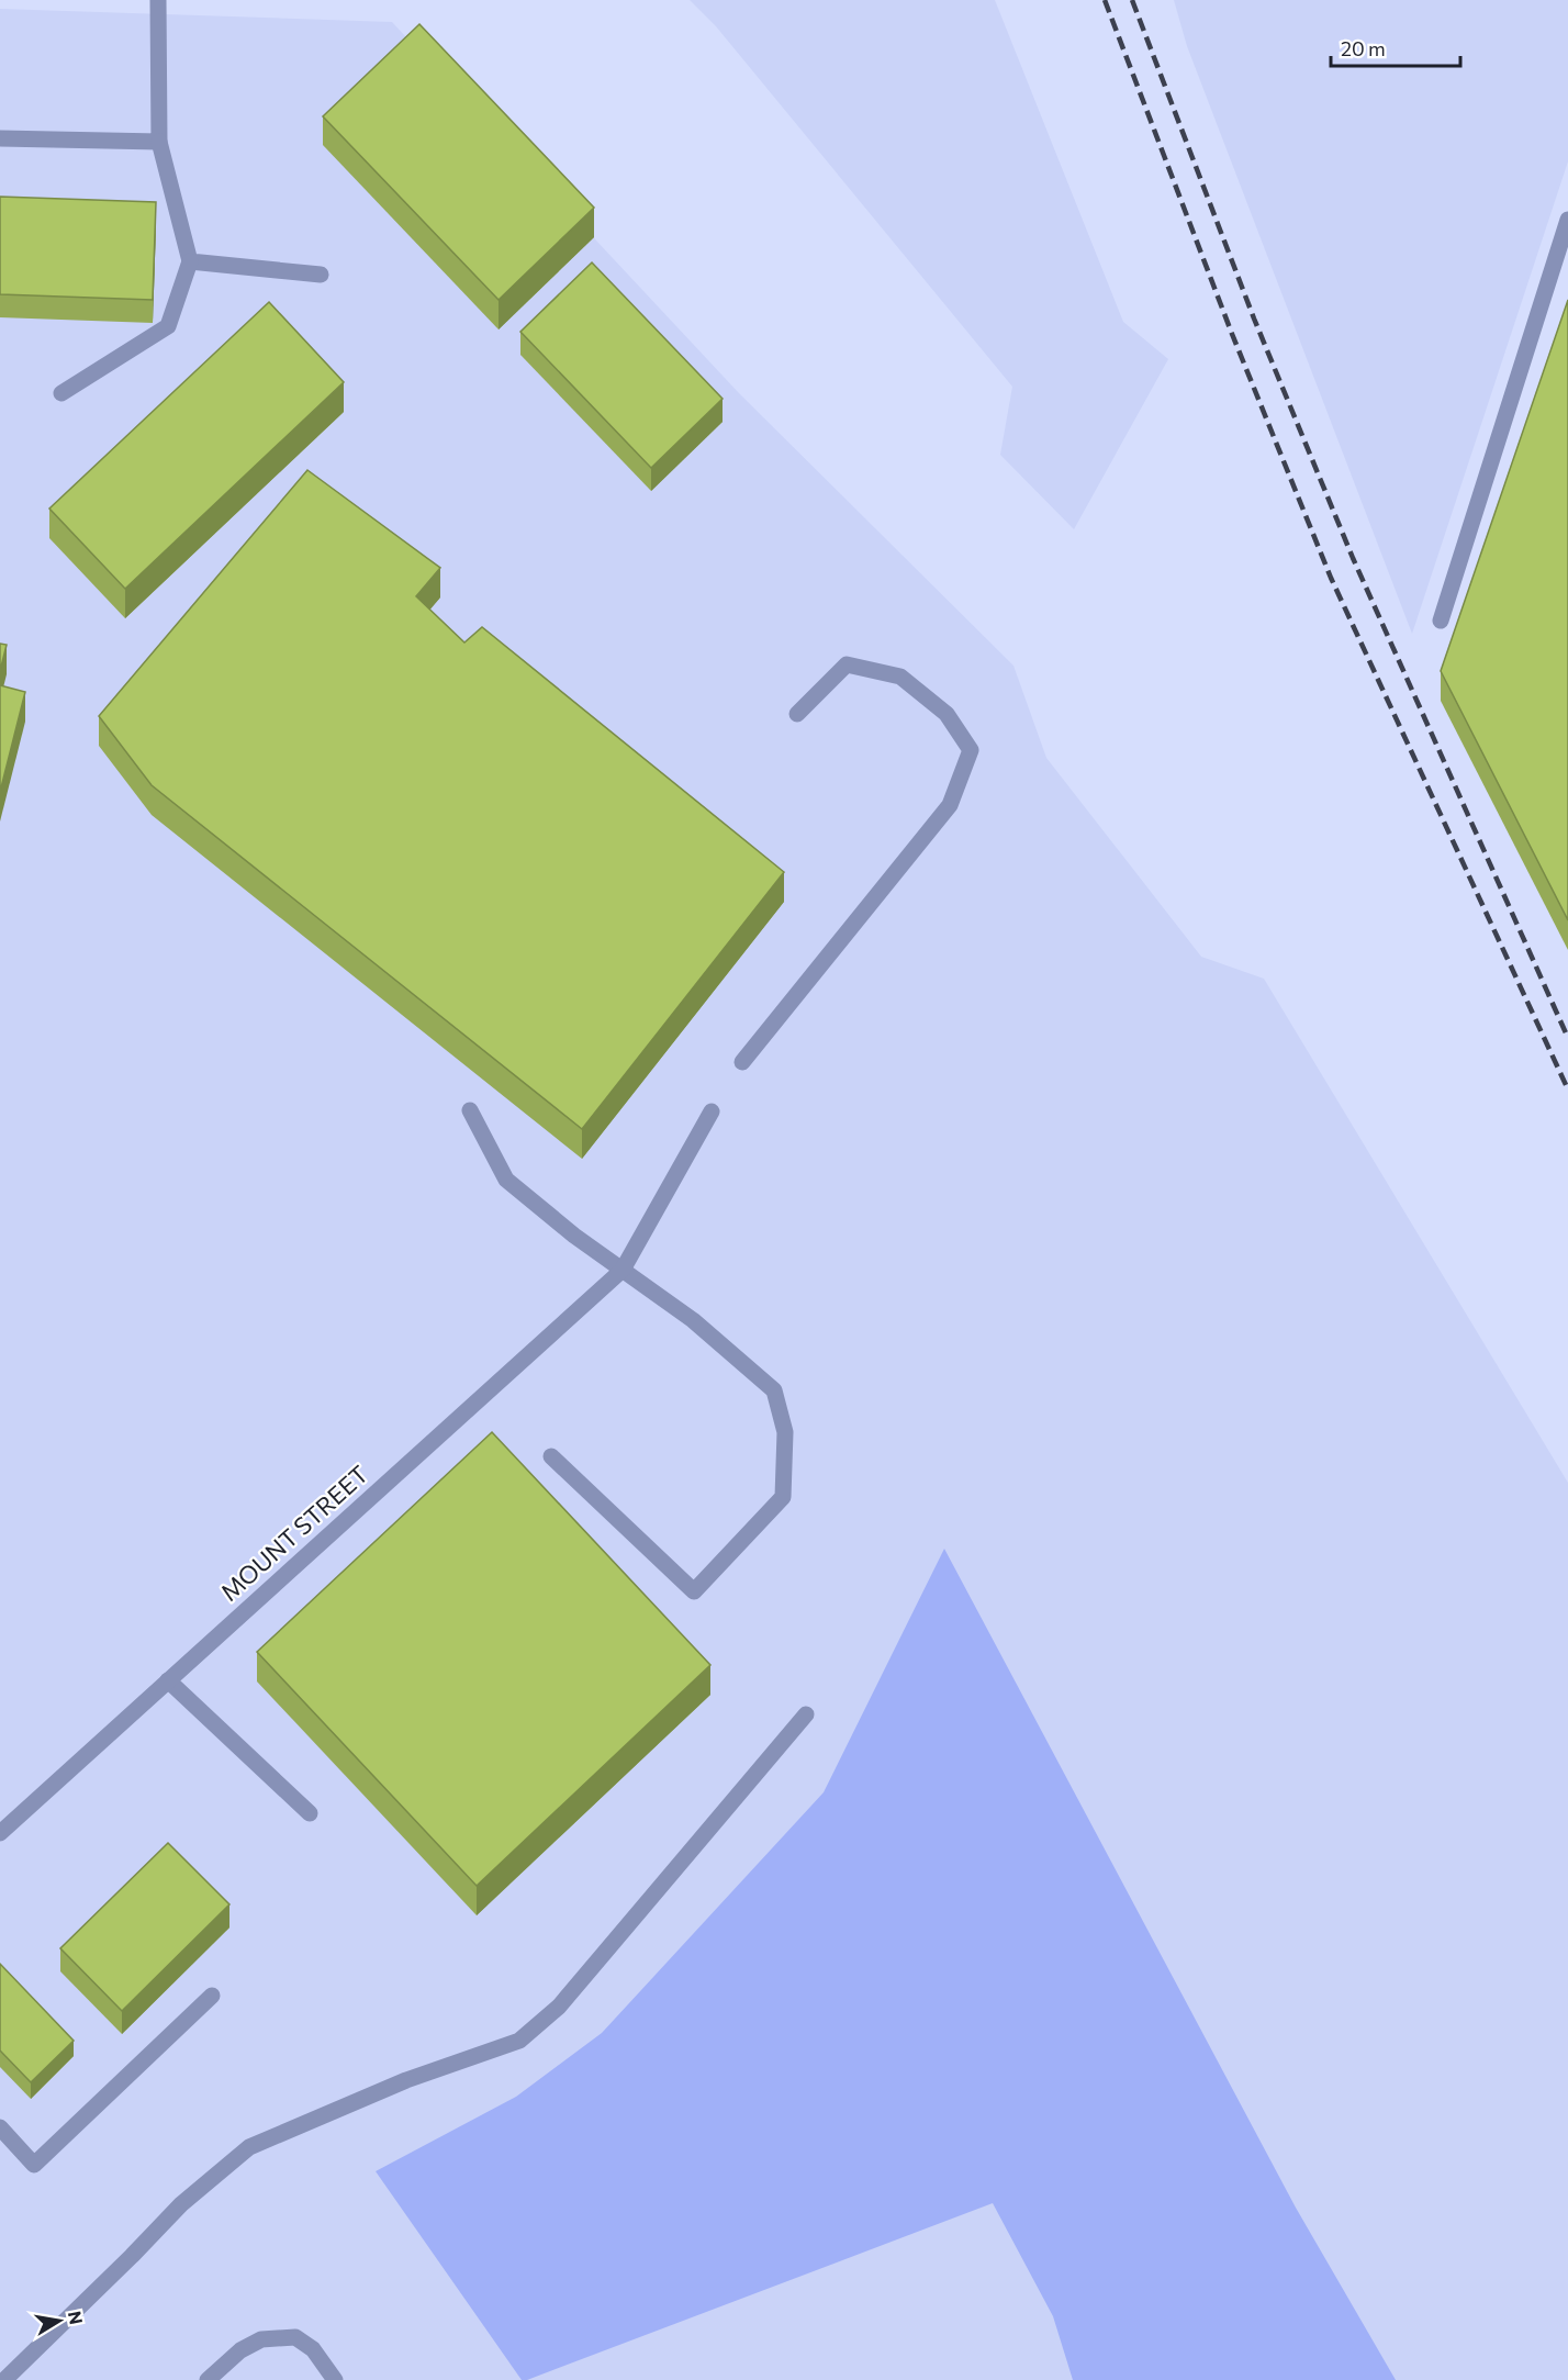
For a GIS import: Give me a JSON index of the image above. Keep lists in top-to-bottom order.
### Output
{
  "streets": {
    "street": ["MOUNT STREET"]
  },
  "scale_bar": "20 m",
  "north": "right"
}
